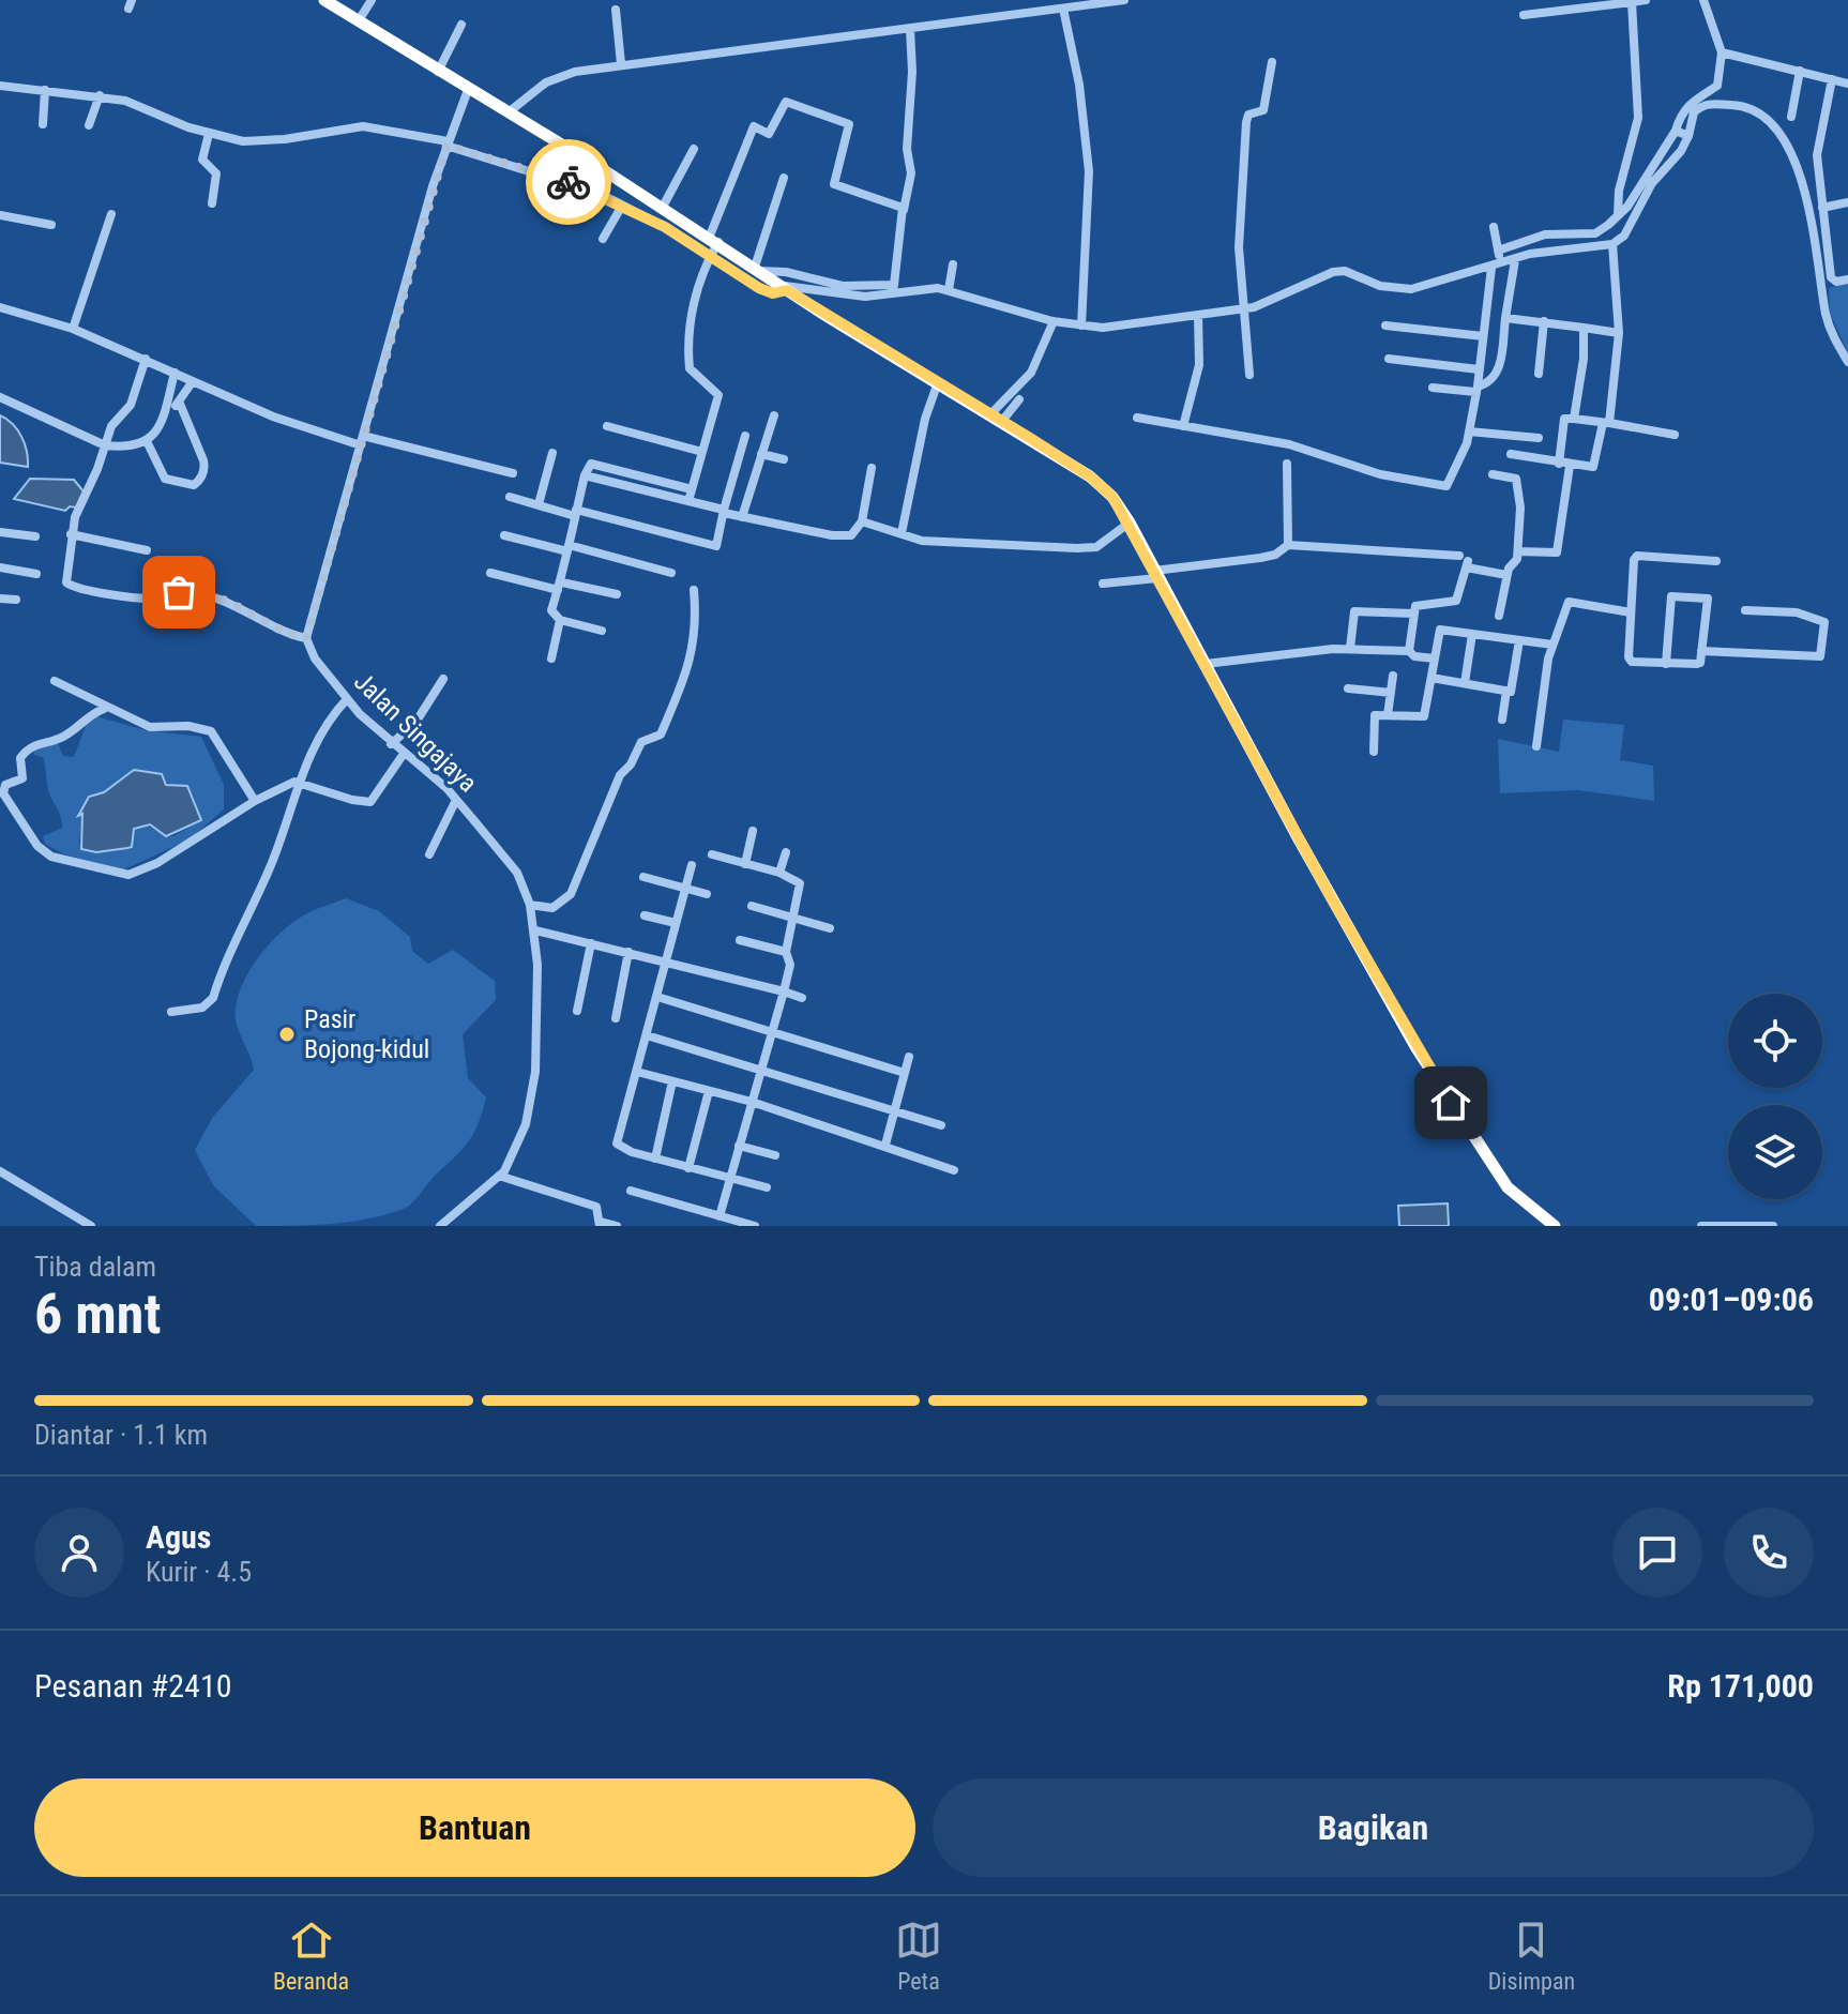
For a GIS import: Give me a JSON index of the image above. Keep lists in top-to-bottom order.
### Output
{
  "streets": {
    "street": ["Jalan Singajaya"]
  },
  "places": ["Pasir Bojong-kidul"],
  "page": {
    "heading": ["6 mnt", "Tiba dalam", "09:01–09:06"],
    "panel": [
      "Agus",
      "Kurir · 4.5",
      "Pesanan #2410",
      "Rp 171,000"
    ],
    "bar": "Diantar · 1.1 km",
    "buttons": ["Bantuan", "Bagikan"],
    "tabs": ["Beranda", "Peta", "Disimpan"]
  }
}
